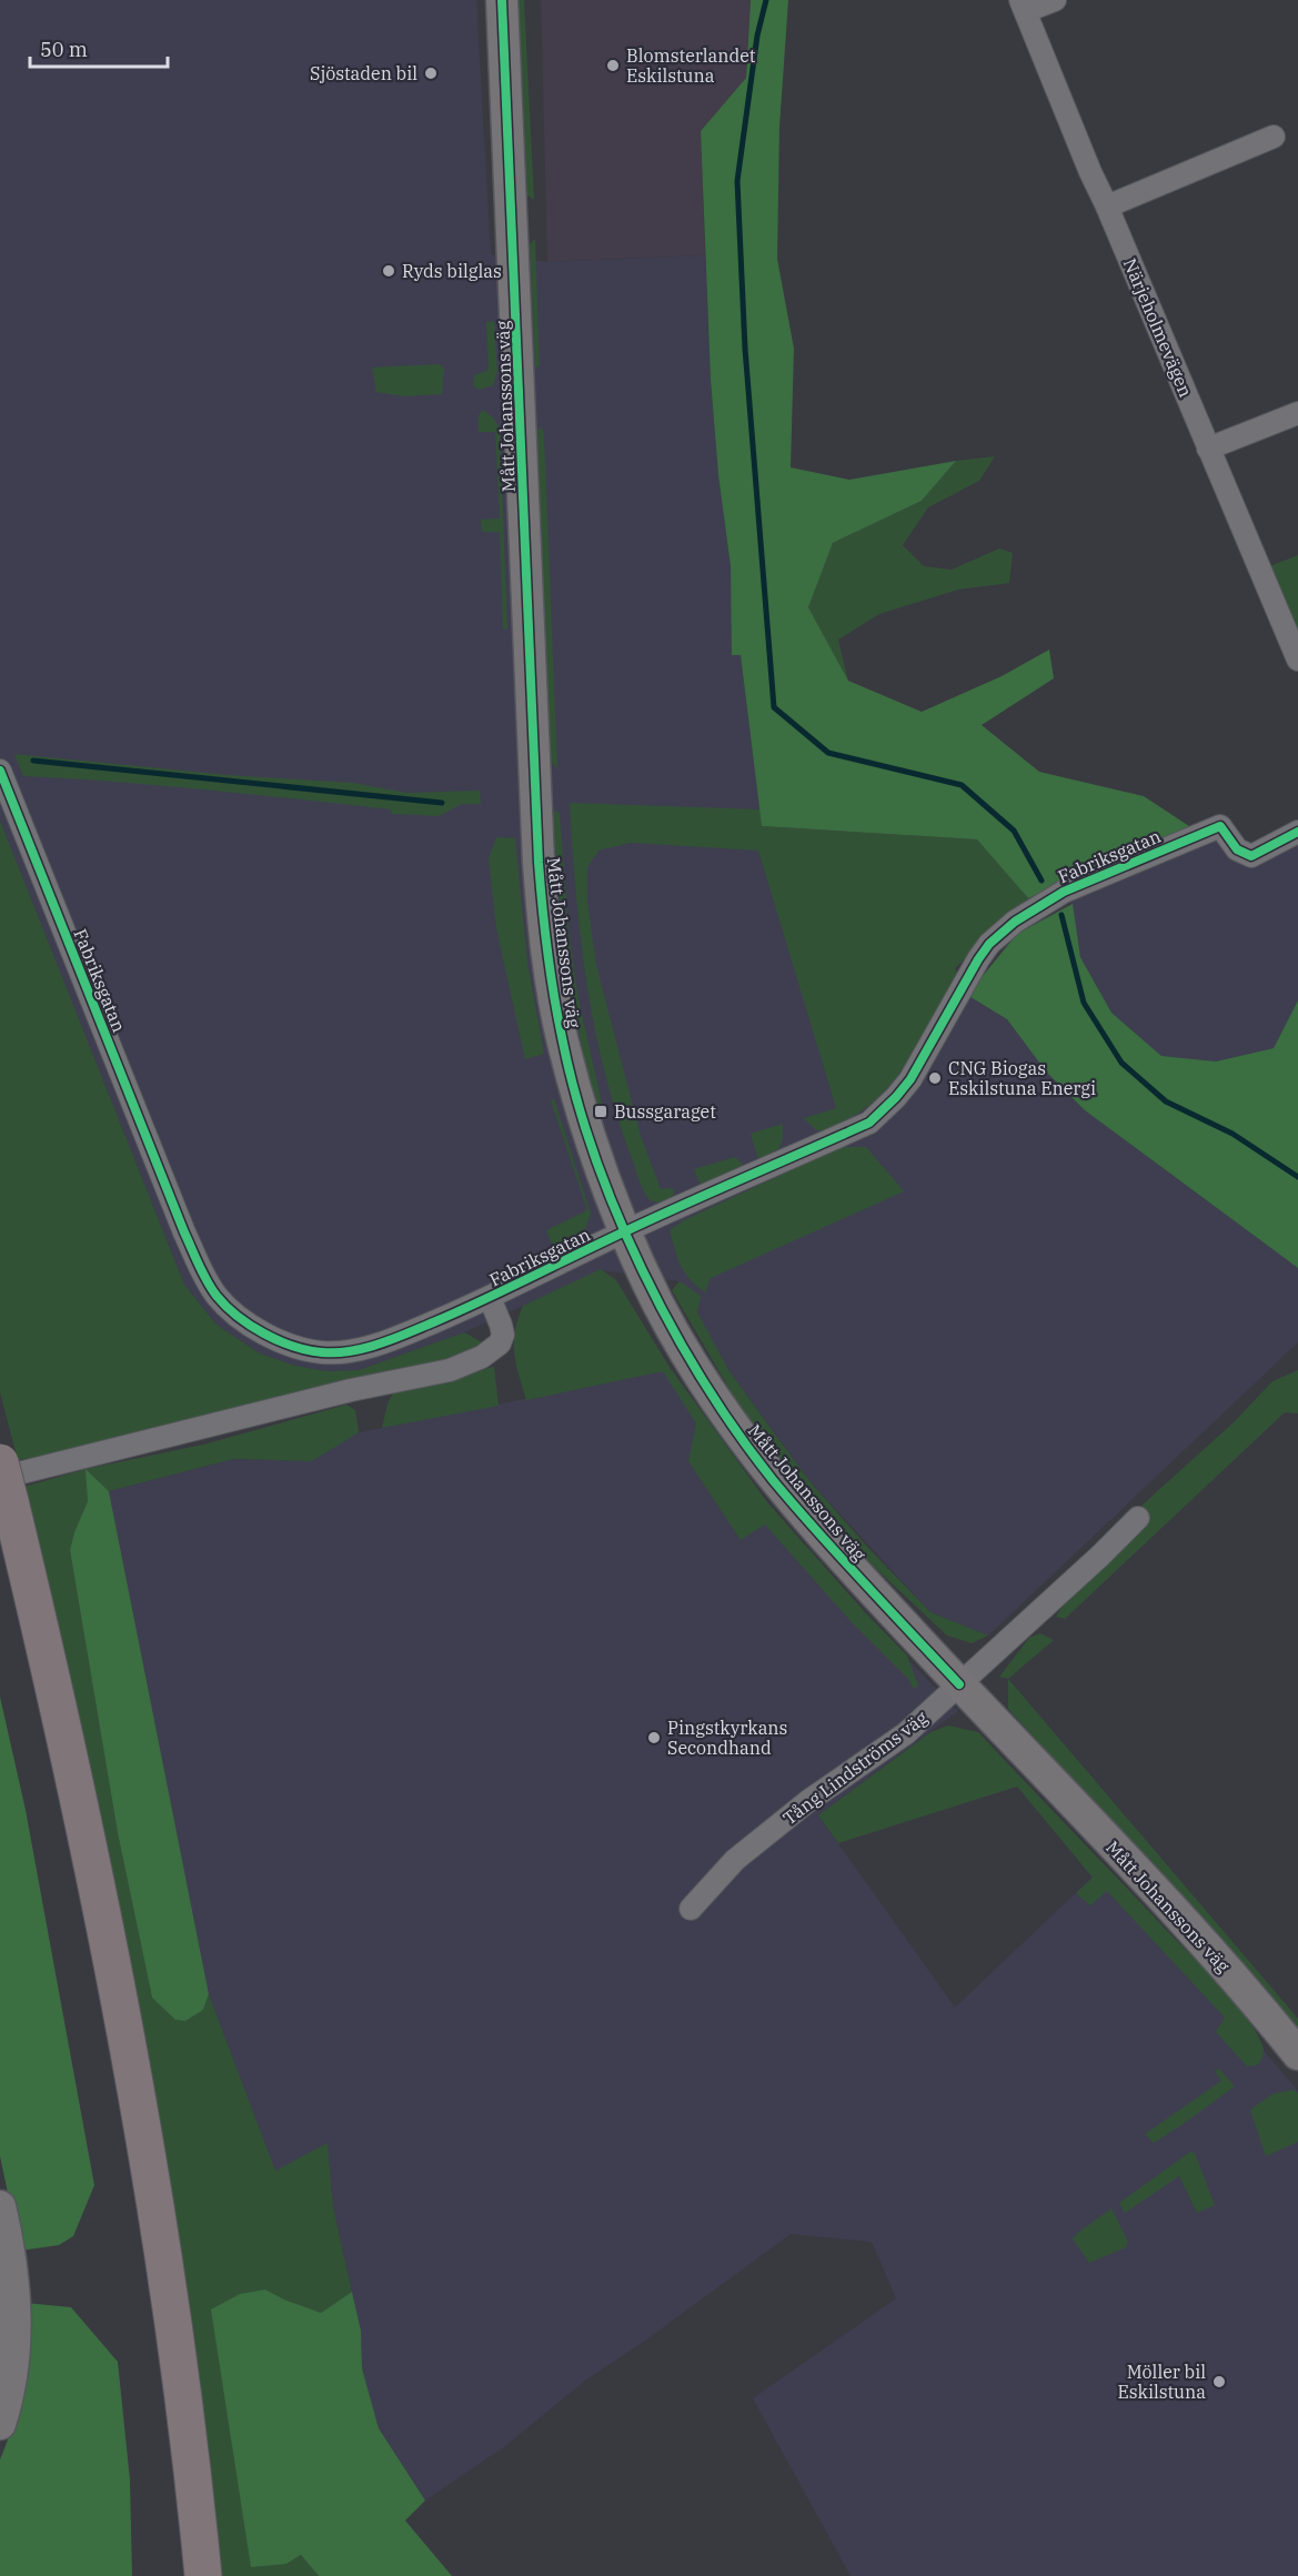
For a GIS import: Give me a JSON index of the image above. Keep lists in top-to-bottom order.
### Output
{
  "streets": {
    "street": [
      "Närjeholmevägen",
      "Mått Johanssons väg",
      "Fabriksgatan",
      "Tång Lindströms väg"
    ]
  },
  "crossings": [
    ["Mått Johanssons väg", "Fabriksgatan"],
    ["Mått Johanssons väg", "Tång Lindströms väg"]
  ],
  "places": {
    "other": [
      "Blomsterlandet Eskilstuna",
      "Sjöstaden bil",
      "Ryds bilglas",
      "CNG Biogas Eskilstuna Energi",
      "Pingstkyrkans Secondhand",
      "Möller bil Eskilstuna"
    ],
    "transit": ["Bussgaraget"]
  },
  "scale_bar": "50 m"
}
